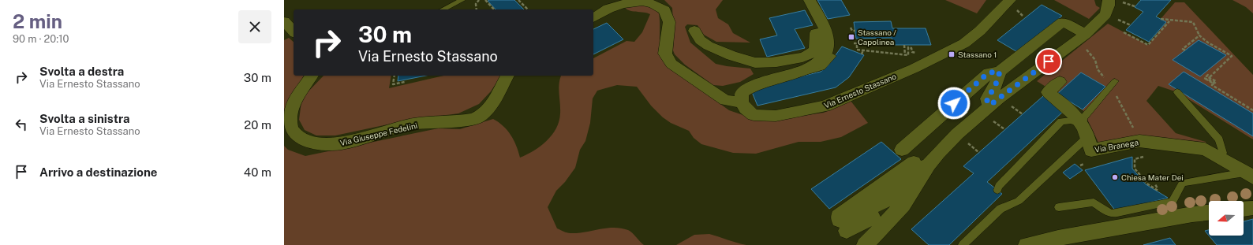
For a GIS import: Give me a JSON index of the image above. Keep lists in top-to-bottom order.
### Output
{
  "streets": {
    "street": ["Via Ernesto Stassano", "Via Giuseppe Fedelini", "Via Branega"]
  },
  "places": {
    "transit": ["Stassano / Capolinea", "Stassano 1"],
    "other": ["Chiesa Mater Dei"]
  },
  "north": "left",
  "page": {
    "heading": ["2 min", "90 m · 20:10"],
    "turn": ["30 m", "Via Ernesto Stassano"],
    "list": [
      {
        "name": "Svolta a destra",
        "note": "Via Ernesto Stassano",
        "value": "30 m"
      },
      {
        "name": "Svolta a sinistra",
        "note": "Via Ernesto Stassano",
        "value": "20 m"
      },
      {
        "name": "Arrivo a destinazione",
        "value": "40 m"
      }
    ]
  }
}
